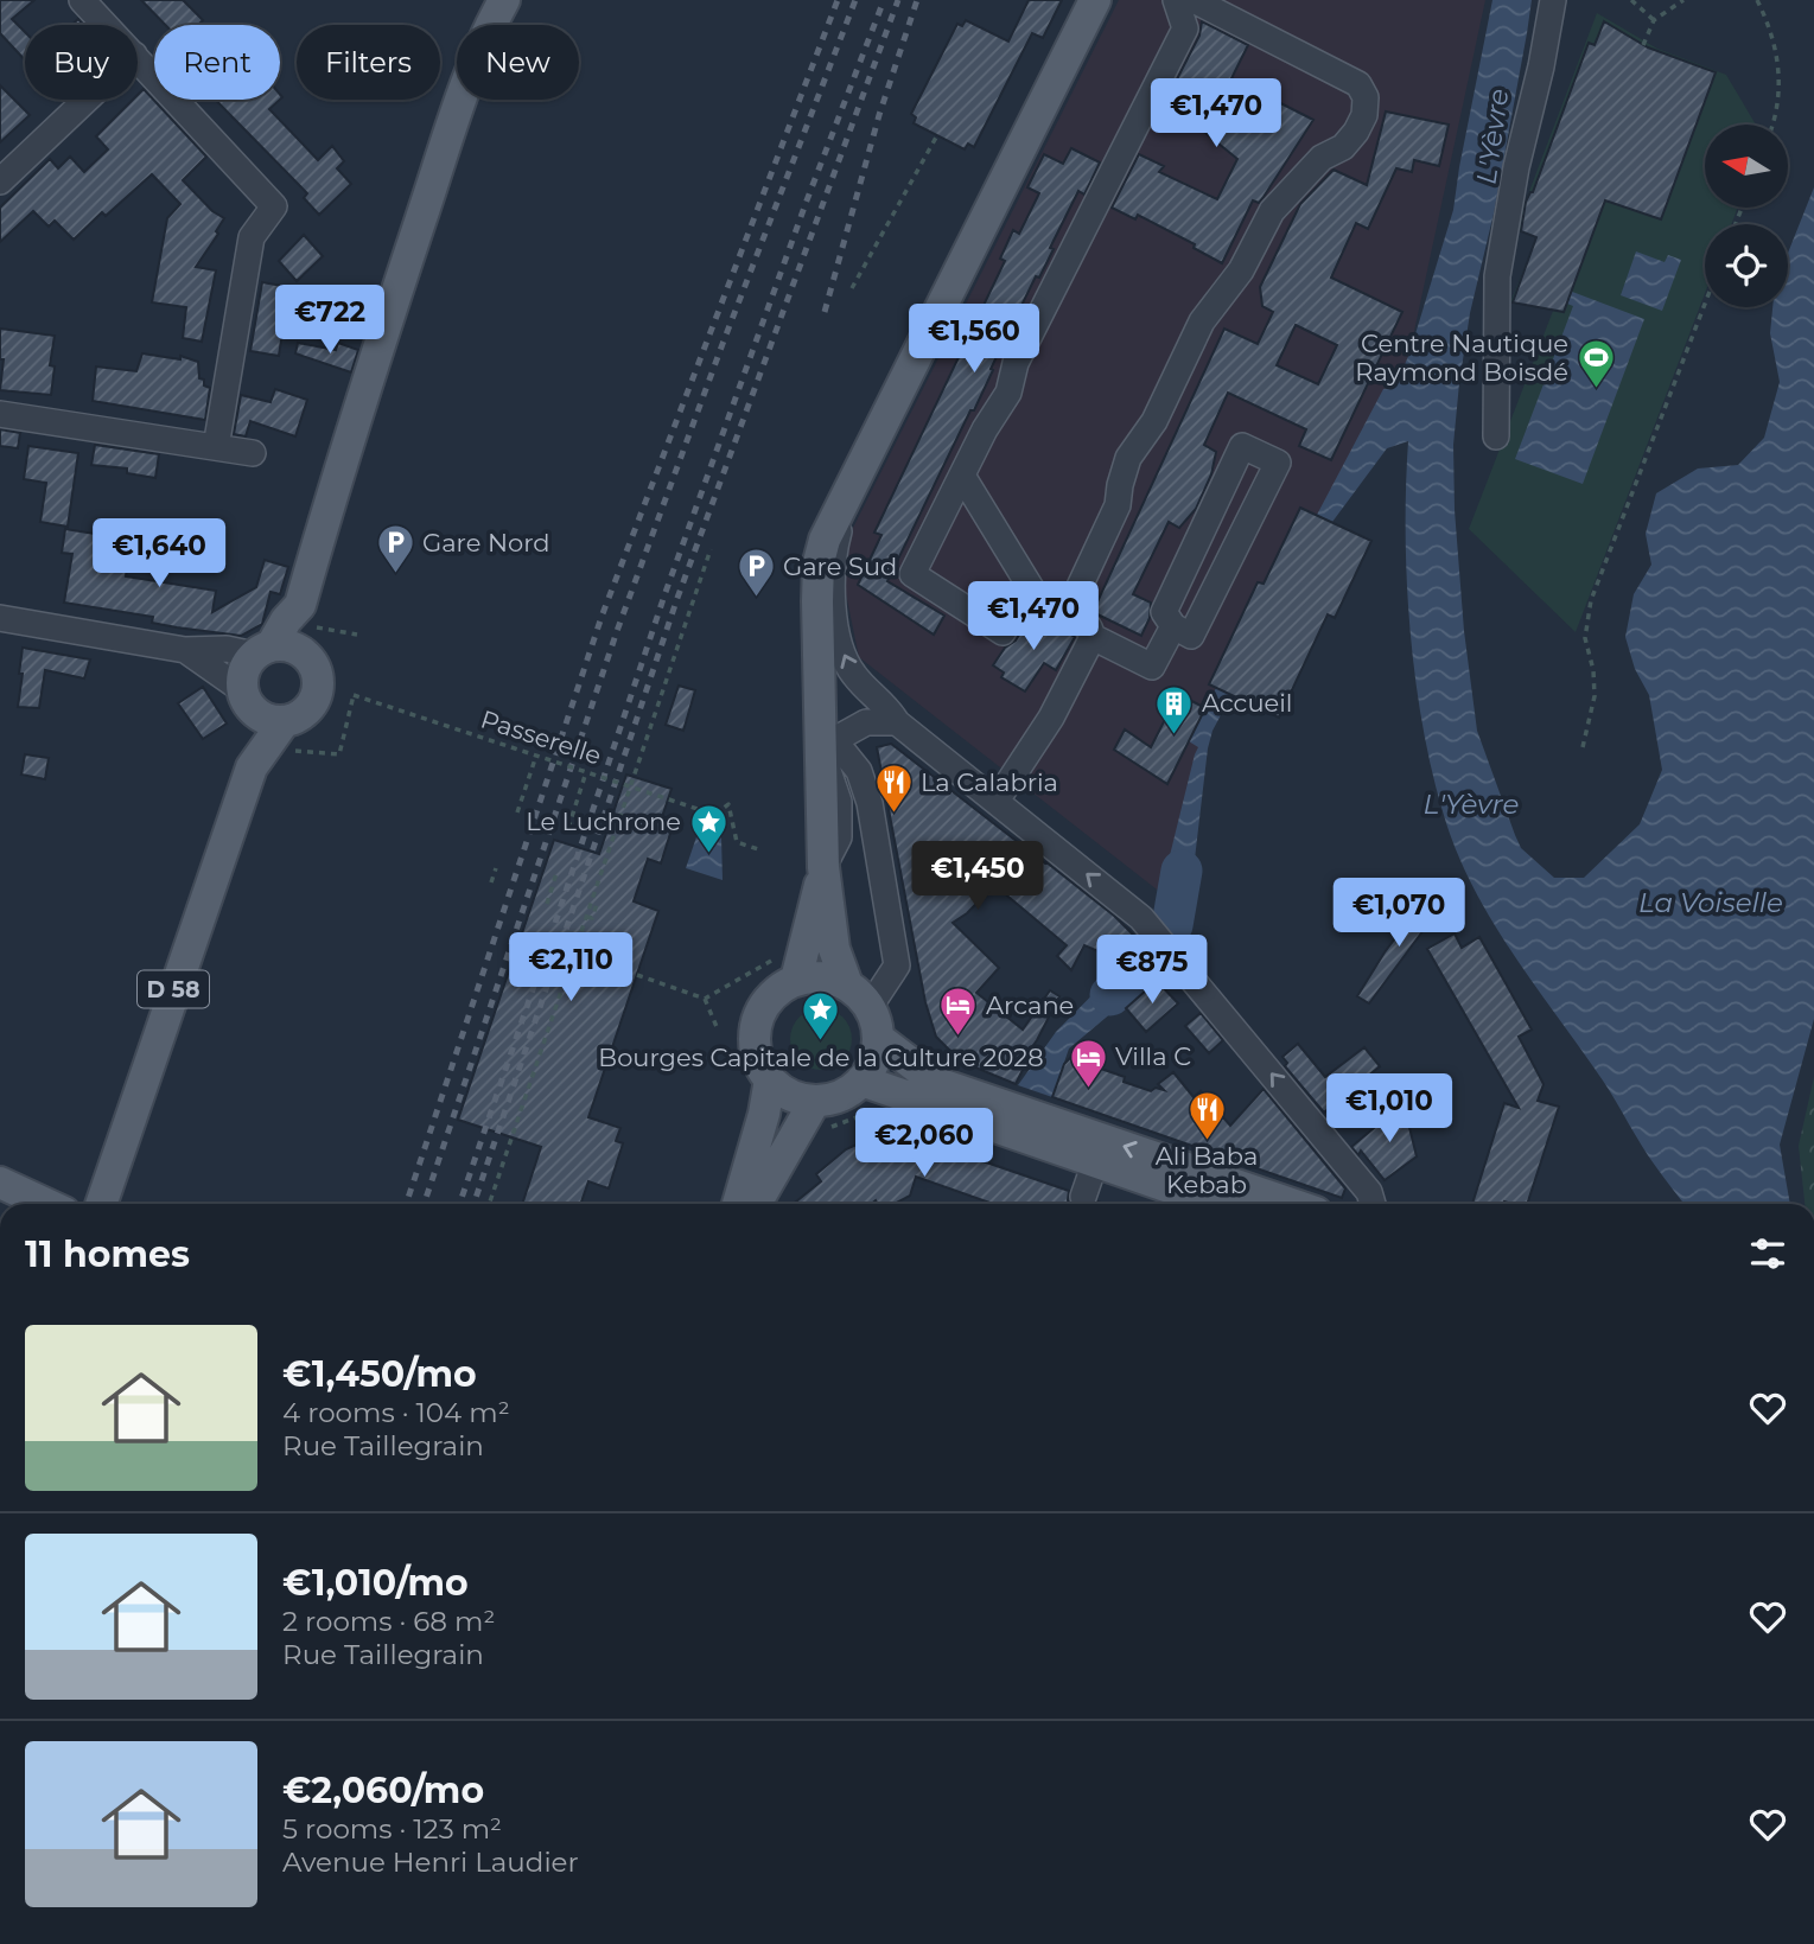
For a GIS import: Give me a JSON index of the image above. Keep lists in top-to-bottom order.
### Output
{
  "streets": {
    "main road": ["D 58"],
    "path": ["Passerelle"]
  },
  "water": ["L'Yèvre", "La Voiselle"],
  "places": {
    "sports": ["Centre Nautique Raymond Boisdé"],
    "parking": ["Gare Nord", "Gare Sud"],
    "building": ["Accueil"],
    "restaurant": ["La Calabria", "Ali Baba Kebab"],
    "place": ["Le Luchrone", "Bourges Capitale de la Culture 2028"],
    "hotel": ["Arcane", "Villa C"]
  },
  "north": "left",
  "page": {
    "chip": [
      "Buy",
      "Rent",
      "Filters",
      "New"
    ],
    "price": [
      "€1,470",
      "€722",
      "€1,560",
      "€1,640",
      "€1,470",
      "€1,450",
      "€1,070",
      "€2,110",
      "€875",
      "€1,010",
      "€2,060"
    ],
    "heading": "11 homes",
    "list": [
      {
        "name": "€1,450/mo",
        "note": "4 rooms · 104 m² · Rue Taillegrain"
      },
      {
        "name": "€1,010/mo",
        "note": "2 rooms · 68 m² · Rue Taillegrain"
      },
      {
        "name": "€2,060/mo",
        "note": "5 rooms · 123 m² · Avenue Henri Laudier"
      }
    ]
  }
}
